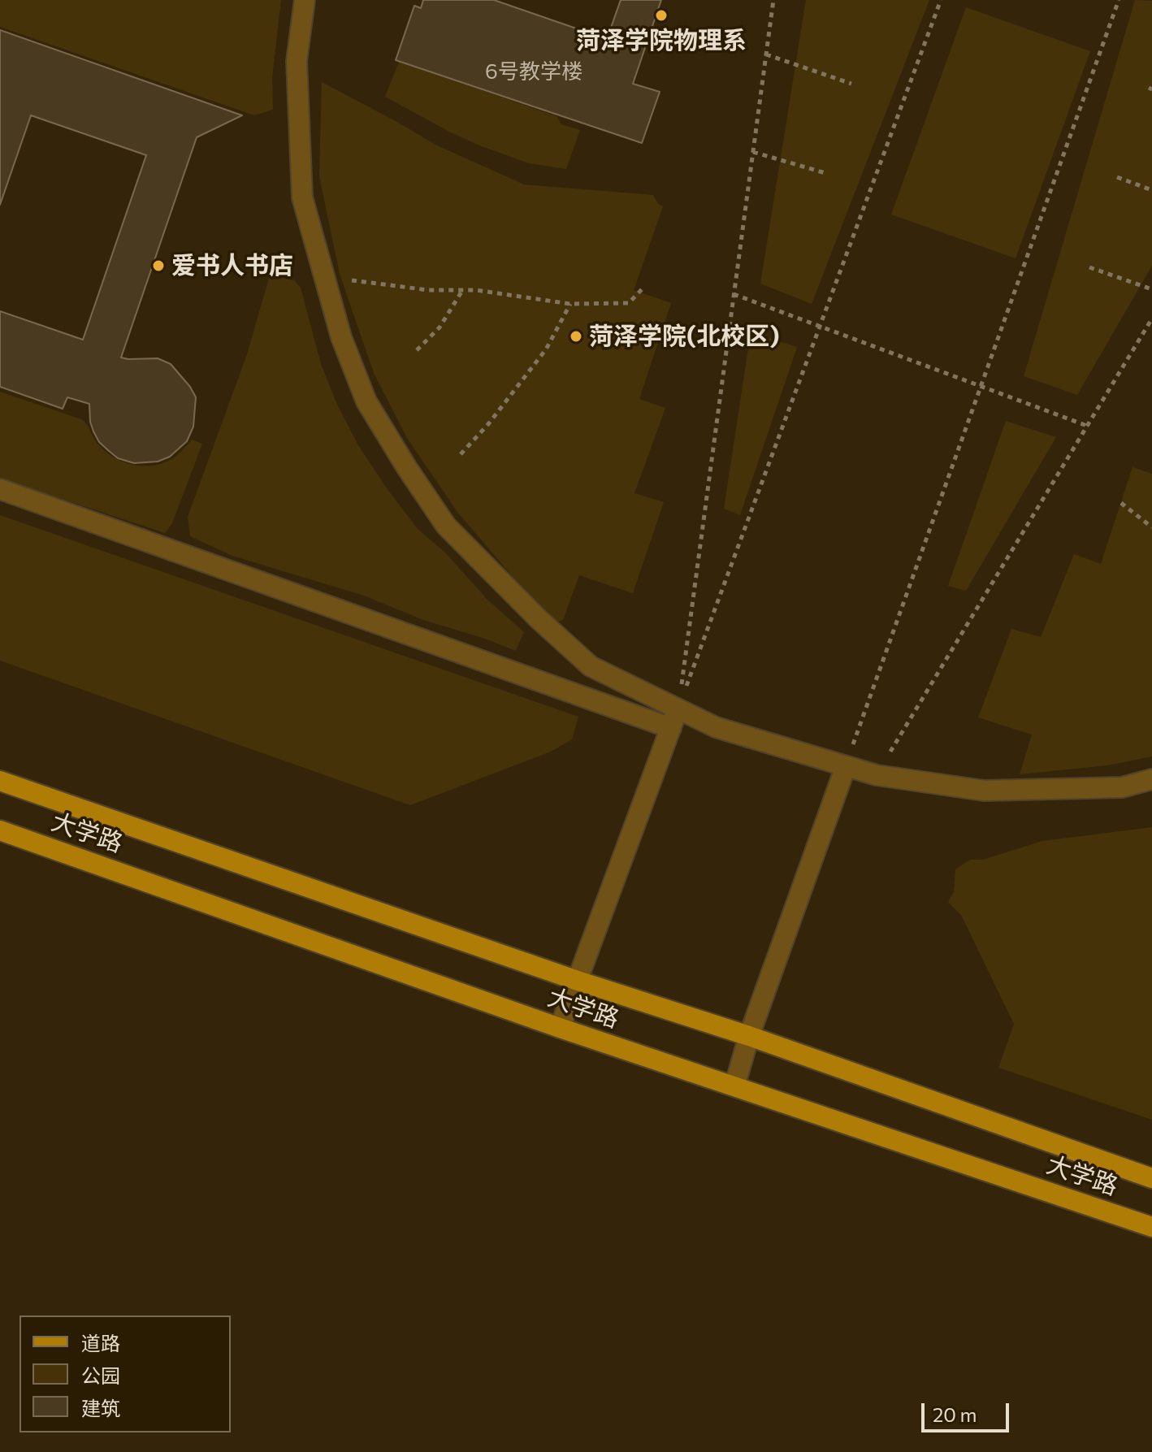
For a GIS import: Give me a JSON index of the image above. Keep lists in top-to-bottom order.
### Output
{
  "streets": {
    "main road": ["大学路"]
  },
  "places": ["菏泽学院物理系", "爱书人书店", "菏泽学院(北校区)"],
  "house_numbers": ["6号教学楼"],
  "legend": ["道路", "公园", "建筑"],
  "scale_bar": "20 m"
}
